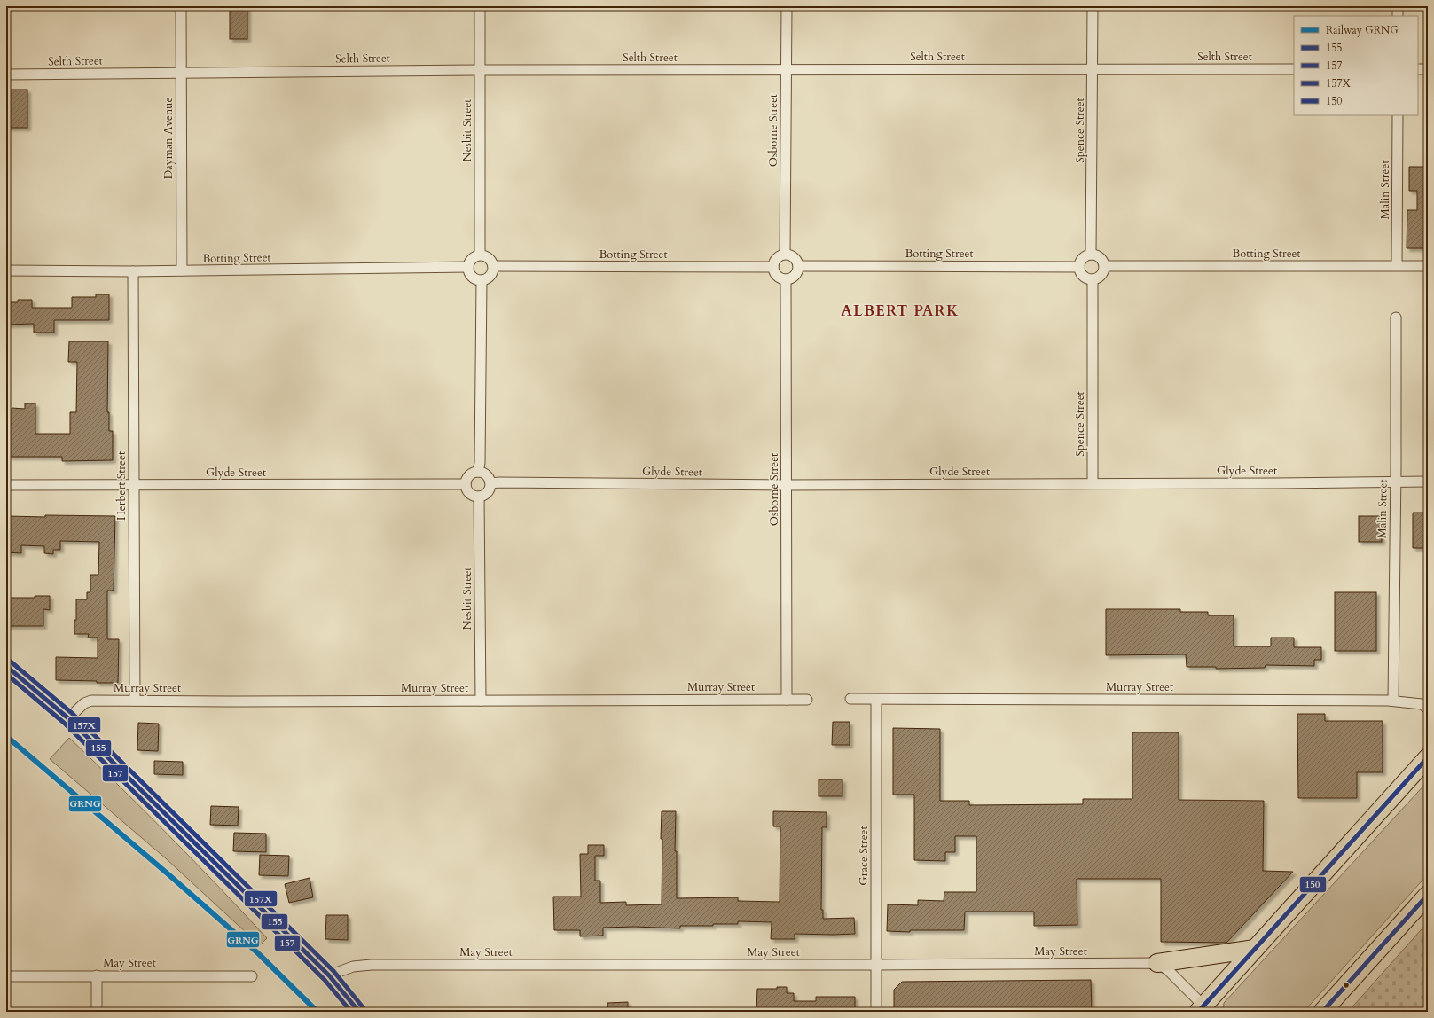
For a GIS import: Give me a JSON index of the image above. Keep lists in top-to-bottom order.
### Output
{
  "streets": {
    "street": [
      "Selth Street",
      "Nesbit Street",
      "Osborne Street",
      "Spence Street",
      "Dayman Avenue",
      "Malin Street",
      "Botting Street",
      "Glyde Street",
      "Herbert Street",
      "Murray Street",
      "Grace Street",
      "May Street"
    ]
  },
  "crossings": [
    ["Selth Street", "Nesbit Street"],
    ["Selth Street", "Osborne Street"],
    ["Selth Street", "Spence Street"],
    ["Selth Street", "Dayman Avenue"],
    ["Nesbit Street", "Botting Street"],
    ["Nesbit Street", "Glyde Street"],
    ["Nesbit Street", "Murray Street"],
    ["Osborne Street", "Botting Street"],
    ["Osborne Street", "Glyde Street"],
    ["Osborne Street", "Murray Street"],
    ["Spence Street", "Botting Street"],
    ["Spence Street", "Glyde Street"],
    ["Dayman Avenue", "Botting Street"],
    ["Malin Street", "Botting Street"],
    ["Malin Street", "Glyde Street"],
    ["Malin Street", "Murray Street"],
    ["Botting Street", "Herbert Street"],
    ["Glyde Street", "Herbert Street"],
    ["Herbert Street", "Murray Street"],
    ["Murray Street", "Grace Street"],
    ["Grace Street", "May Street"]
  ],
  "districts": ["ALBERT PARK"],
  "lines": [
    "transit line 157X",
    "transit line 155",
    "transit line 157",
    "rail line GRNG",
    "transit line 150"
  ],
  "legend": [
    "Railway GRNG",
    "155",
    "157",
    "157X",
    "150"
  ]
}
